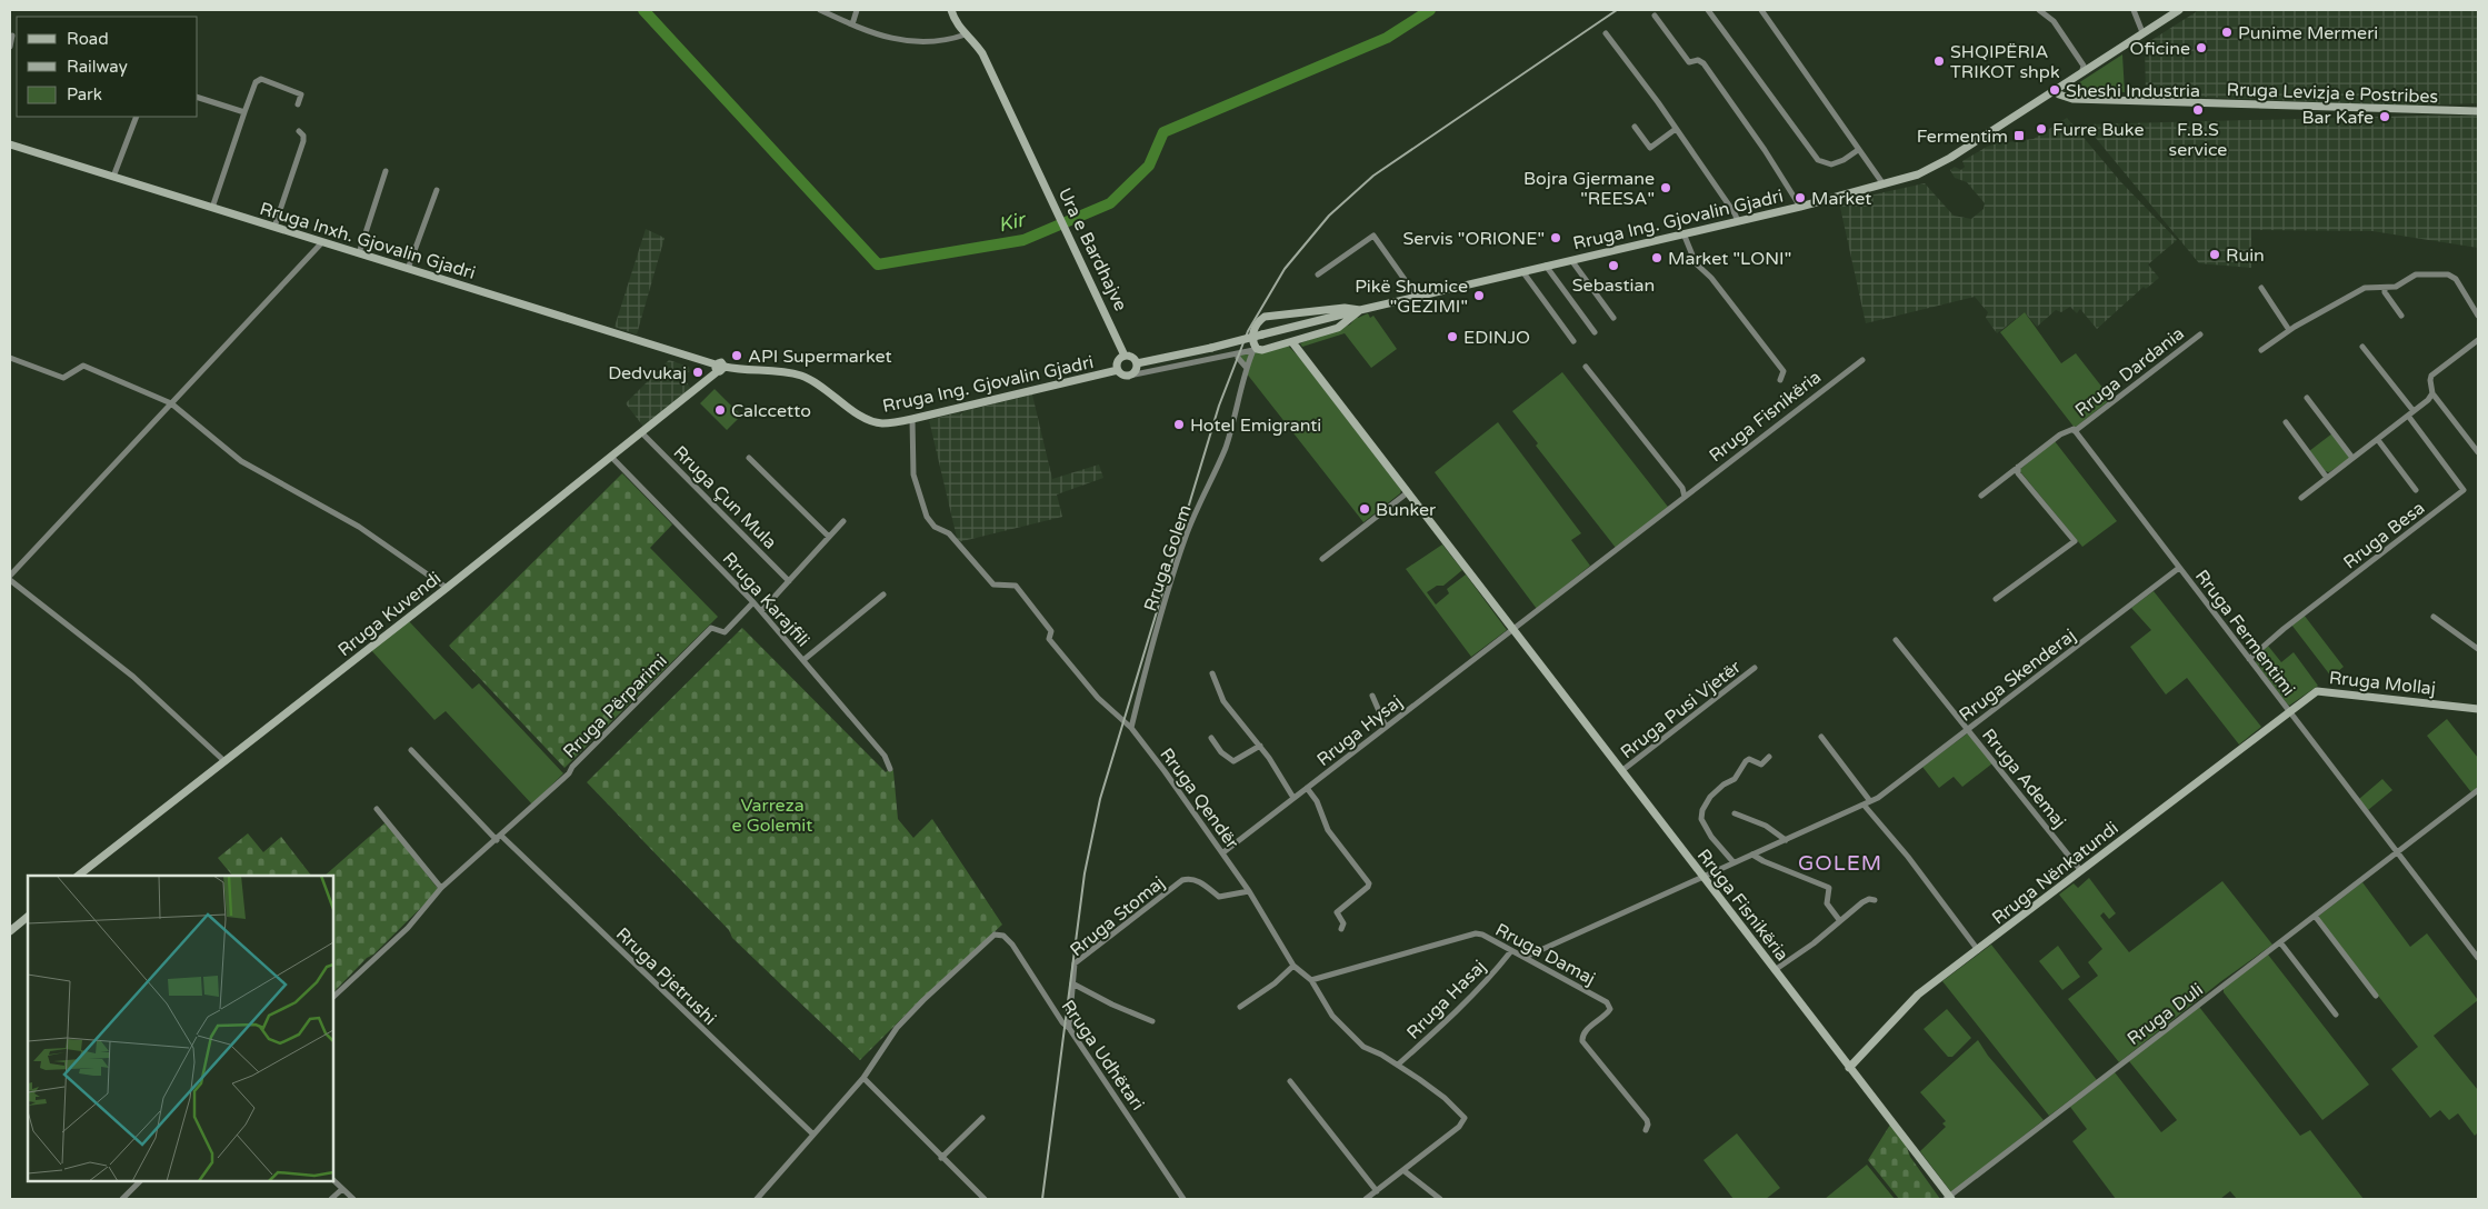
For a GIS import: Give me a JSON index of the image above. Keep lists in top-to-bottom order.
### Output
{
  "streets": {
    "street": [
      "Rruga Levizja e Postribes",
      "Rruga Ing. Gjovalin Gjadri",
      "Rruga Inxh. Gjovalin Gjadri",
      "Ura e Bardhajve",
      "Rruga Dardania",
      "Rruga Fisnikëria",
      "Rruga Çun Mula",
      "Rruga Besa",
      "Rruga Golem",
      "Rruga Karajfili",
      "Rruga Kuvendi",
      "Rruga Fermentimi",
      "Rruga Skenderaj",
      "Rruga Mollaj",
      "Rruga Përparimi",
      "Rruga Pusi Vjetër",
      "Rruga Hysaj",
      "Rruga Ademaj",
      "Rruga Qendër",
      "Rruga Nënkatundi",
      "Rruga Stomaj",
      "Rruga Damaj",
      "Rruga Pjetrushi",
      "Rruga Hasaj",
      "Rruga Duli",
      "Rruga Udhëtari"
    ]
  },
  "crossings": [
    ["Rruga Levizja e Postribes", "Rruga Ing. Gjovalin Gjadri"],
    ["Rruga Ing. Gjovalin Gjadri", "Rruga Inxh. Gjovalin Gjadri"],
    ["Rruga Ing. Gjovalin Gjadri", "Ura e Bardhajve"],
    ["Rruga Ing. Gjovalin Gjadri", "Rruga Qendër"],
    ["Rruga Inxh. Gjovalin Gjadri", "Rruga Kuvendi"],
    ["Rruga Dardania", "Rruga Fermentimi"],
    ["Rruga Fisnikëria", "Rruga Skenderaj"],
    ["Rruga Fisnikëria", "Rruga Pusi Vjetër"],
    ["Rruga Fisnikëria", "Rruga Hysaj"],
    ["Rruga Fisnikëria", "Rruga Nënkatundi"],
    ["Rruga Fisnikëria", "Rruga Duli"],
    ["Rruga Çun Mula", "Rruga Kuvendi"],
    ["Rruga Besa", "Rruga Fermentimi"],
    ["Rruga Golem", "Rruga Qendër"],
    ["Rruga Karajfili", "Rruga Kuvendi"],
    ["Rruga Karajfili", "Rruga Përparimi"],
    ["Rruga Fermentimi", "Rruga Skenderaj"],
    ["Rruga Fermentimi", "Rruga Mollaj"],
    ["Rruga Fermentimi", "Rruga Nënkatundi"],
    ["Rruga Fermentimi", "Rruga Duli"],
    ["Rruga Skenderaj", "Rruga Ademaj"],
    ["Rruga Skenderaj", "Rruga Damaj"],
    ["Rruga Mollaj", "Rruga Nënkatundi"],
    ["Rruga Përparimi", "Rruga Pjetrushi"],
    ["Rruga Hysaj", "Rruga Qendër"],
    ["Rruga Ademaj", "Rruga Nënkatundi"],
    ["Rruga Qendër", "Rruga Stomaj"],
    ["Rruga Qendër", "Rruga Damaj"],
    ["Rruga Qendër", "Rruga Hasaj"],
    ["Rruga Stomaj", "Rruga Udhëtari"],
    ["Rruga Damaj", "Rruga Hasaj"]
  ],
  "districts": ["GOLEM"],
  "water": ["Kir"],
  "parks": ["Varreza e Golemit"],
  "places": {
    "other": [
      "Punime Mermeri",
      "Oficine",
      "SHQIPËRIA TRIKOT shpk",
      "Sheshi Industria",
      "F.B.S service",
      "Bar Kafe",
      "Furre Buke",
      "Bojra Gjermane \"REESA\"",
      "Market",
      "Servis \"ORIONE\"",
      "Ruin",
      "Market \"LONI\"",
      "Sebastian",
      "Pikë Shumice \"GEZIMI\"",
      "EDINJO",
      "API Supermarket",
      "Dedvukaj",
      "Calccetto",
      "Hotel Emigranti",
      "Bunker"
    ],
    "transit": ["Fermentim"]
  },
  "legend": ["Road", "Railway", "Park"]
}
